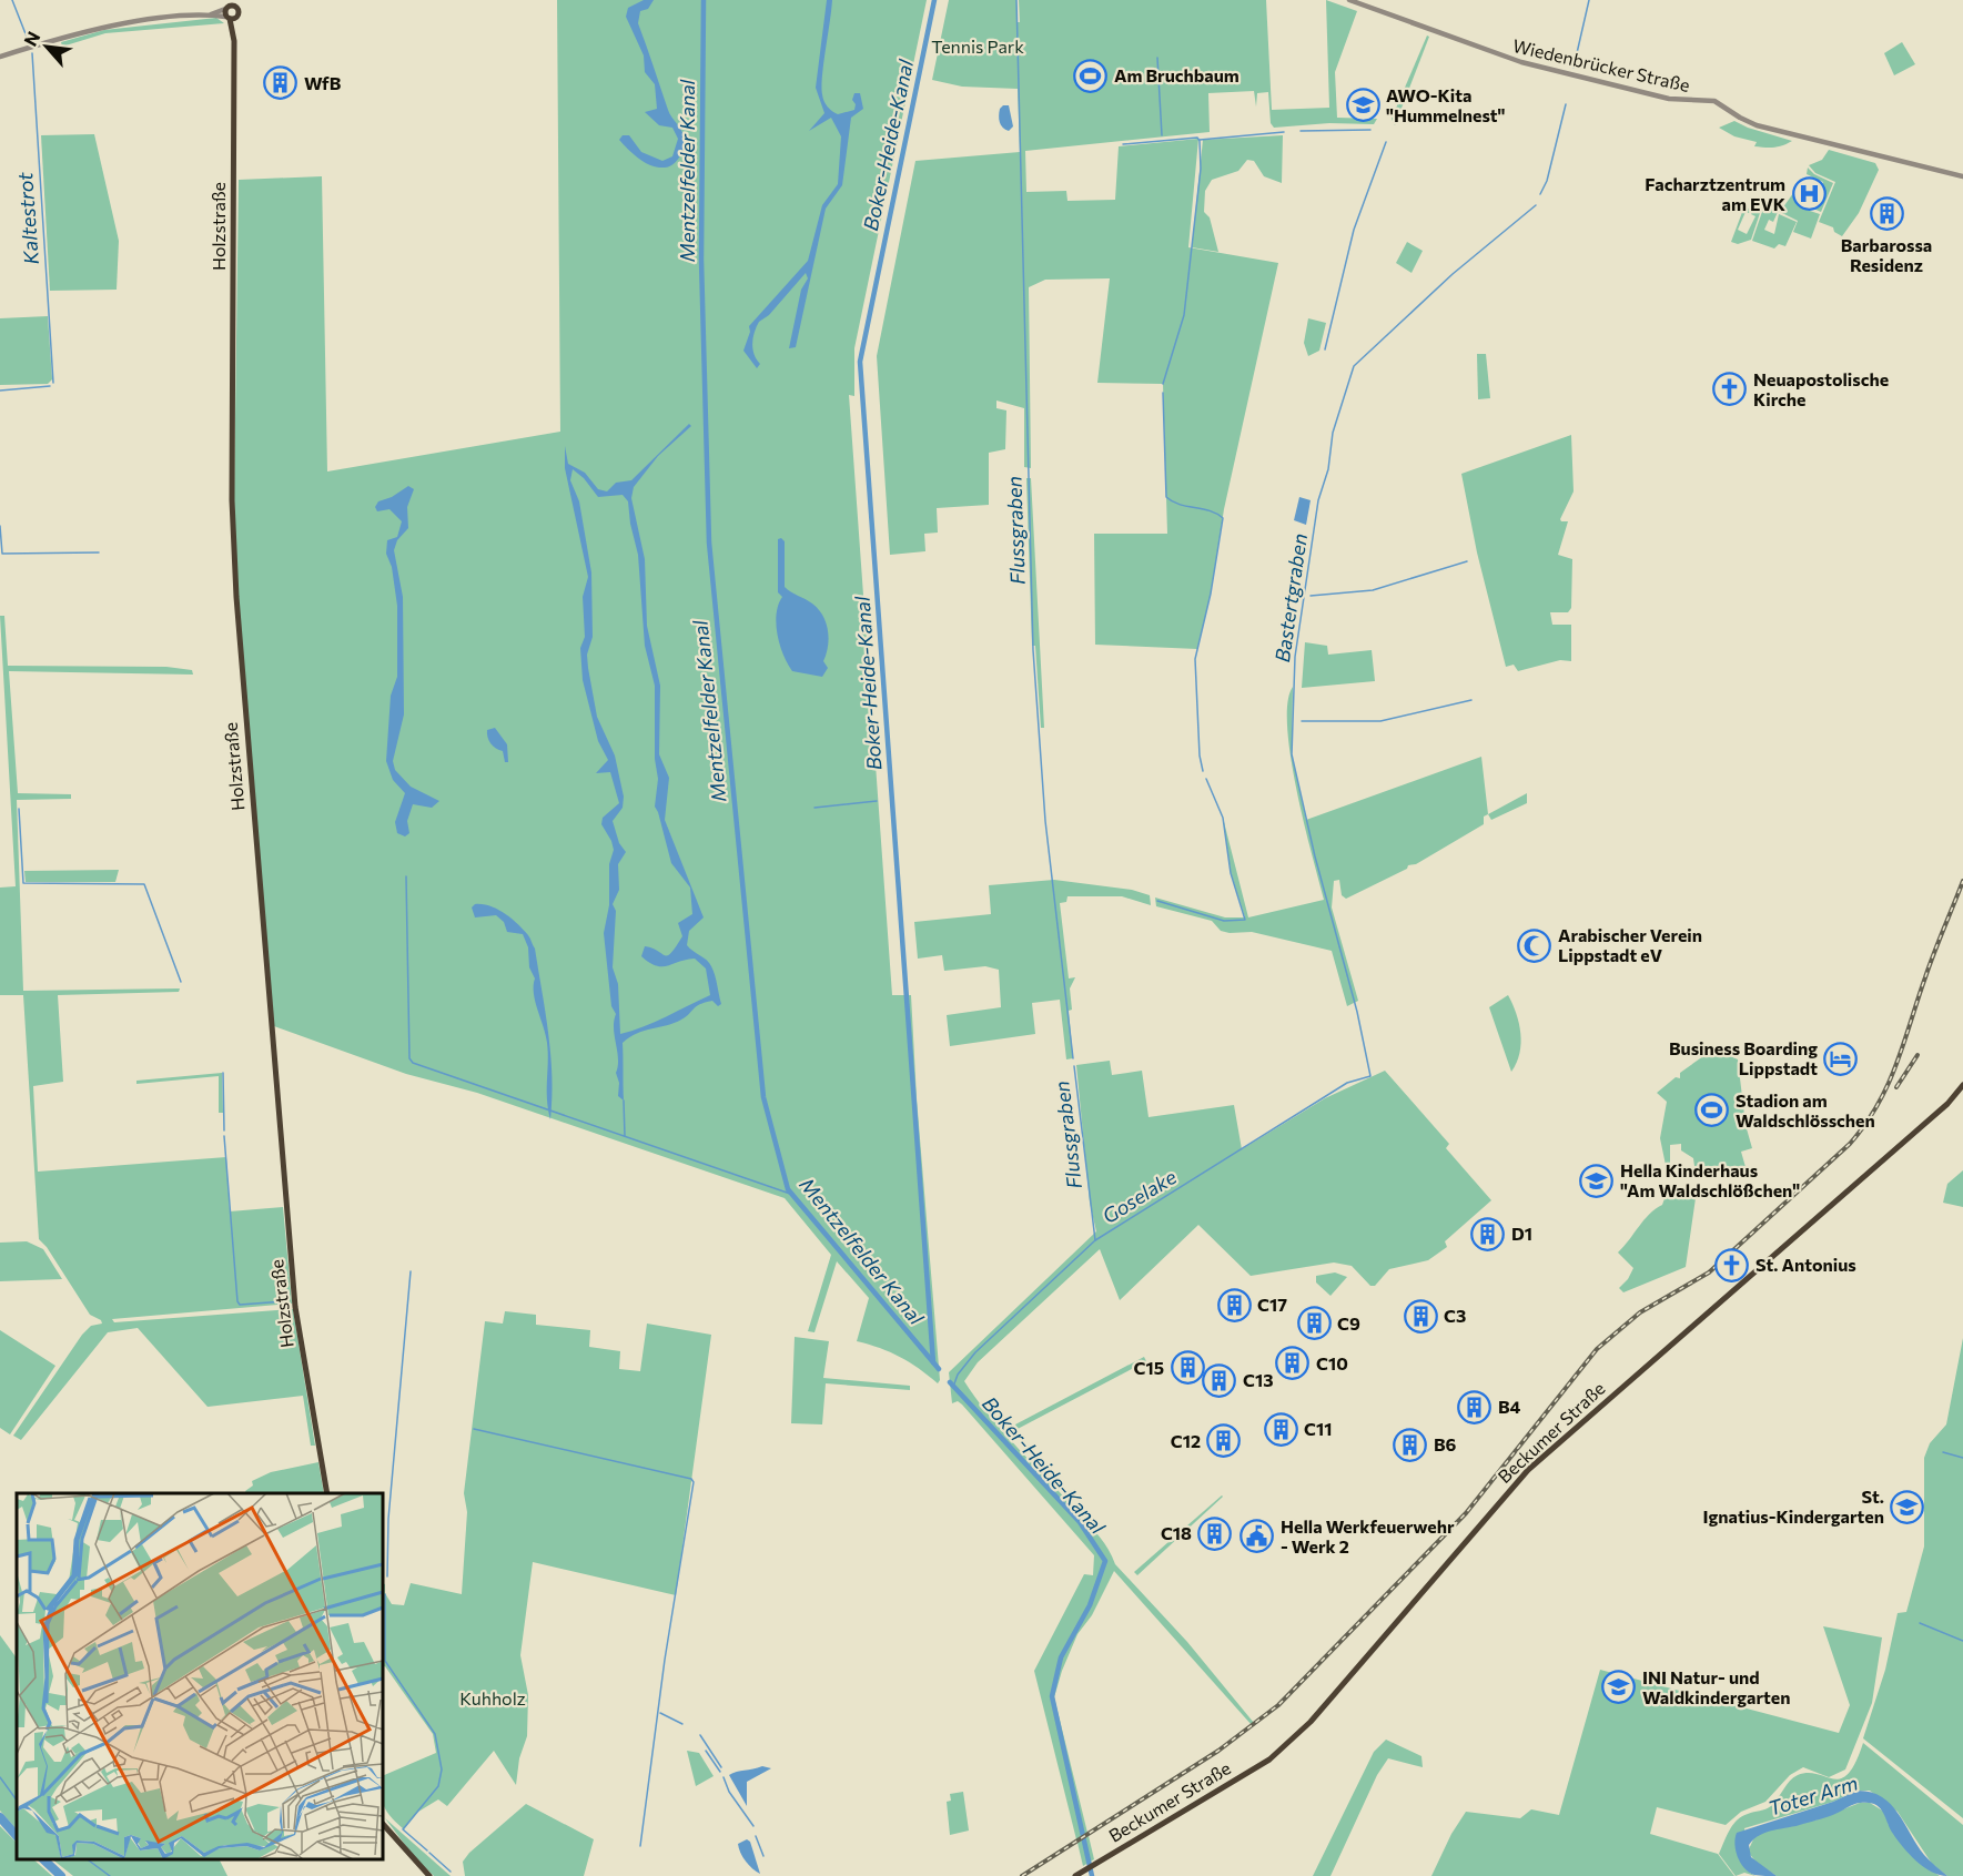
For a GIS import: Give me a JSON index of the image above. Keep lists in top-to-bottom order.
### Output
{
  "streets": {
    "main road": ["Holzstraße", "Beckumer Straße"],
    "street": ["Wiedenbrücker Straße"]
  },
  "water": [
    "Boker-Heide-Kanal",
    "Mentzelfelder Kanal",
    "Kaltestrot",
    "Flussgraben",
    "Bastertgraben",
    "Goselake",
    "Toter Arm"
  ],
  "parks": ["Tennis Park", "Kuhholz"],
  "places": {
    "sports": ["Am Bruchbaum", "Stadion am Waldschlösschen"],
    "building": [
      "WfB",
      "Barbarossa Residenz",
      "D1",
      "C17",
      "C3",
      "C9",
      "C10",
      "C15",
      "C13",
      "B4",
      "C11",
      "C12",
      "B6",
      "C18"
    ],
    "school or university": [
      "AWO-Kita \"Hummelnest\"",
      "Hella Kinderhaus \"Am Waldschlößchen\"",
      "St. Ignatius-Kindergarten",
      "INI Natur- und Waldkindergarten"
    ],
    "hospital": ["Facharztzentrum am EVK"],
    "church": ["Neuapostolische Kirche", "St. Antonius"],
    "mosque": ["Arabischer Verein Lippstadt eV"],
    "hotel": ["Business Boarding Lippstadt"],
    "public building": ["Hella Werkfeuerwehr - Werk 2"]
  },
  "north": "top left"
}
